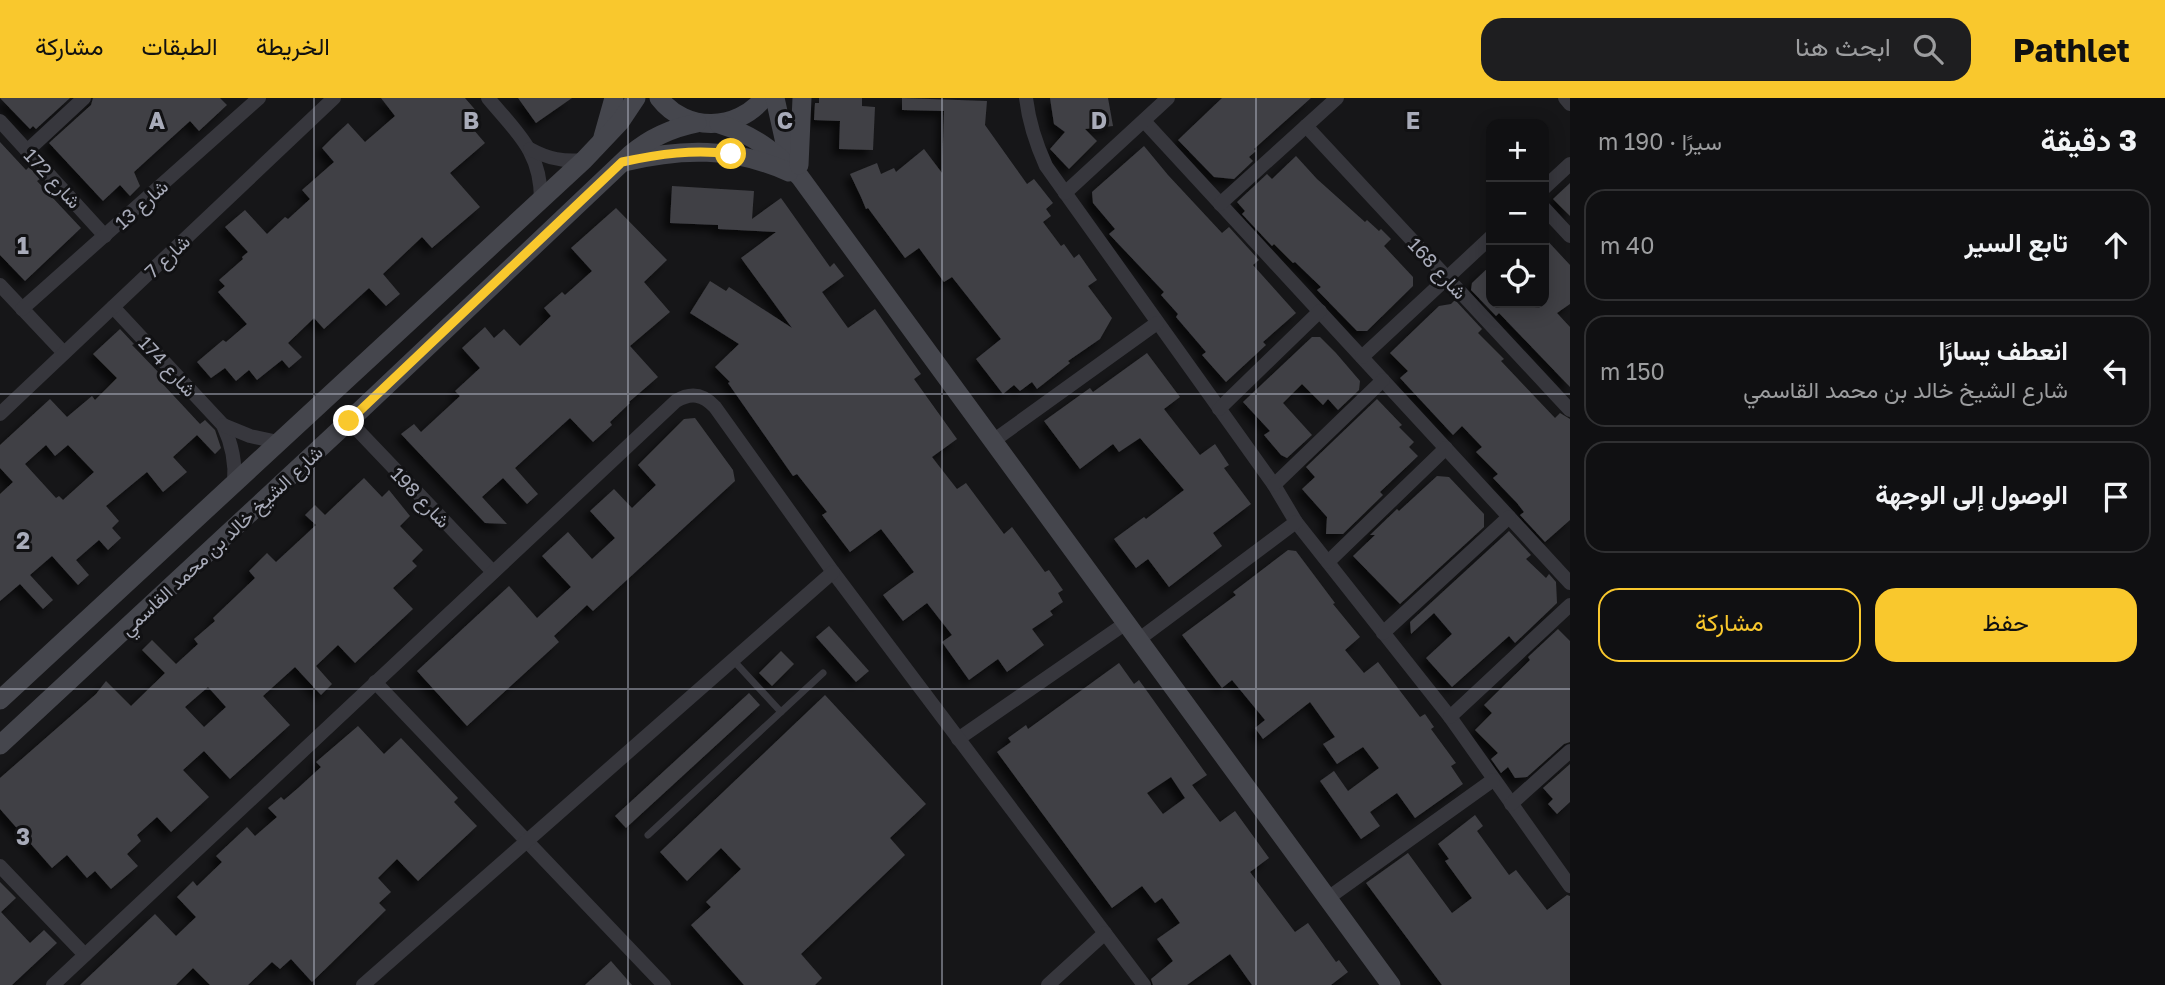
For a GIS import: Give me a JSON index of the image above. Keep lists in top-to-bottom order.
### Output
{
  "streets": {
    "main road": ["شارع الشيخ خالد بن محمد القاسمي"],
    "street": [
      "شارع 172",
      "شارع 13",
      "شارع 7",
      "شارع 168",
      "شارع 174",
      "شارع 198"
    ]
  },
  "crossings": [
    ["شارع 172", "شارع 13"],
    ["شارع 7", "شارع 174"],
    ["شارع 174", "شارع الشيخ خالد بن محمد القاسمي"],
    ["شارع 198", "شارع الشيخ خالد بن محمد القاسمي"]
  ],
  "page": {
    "header": "Pathlet",
    "search": "ابحث هنا",
    "nav": ["الخريطة", "الطبقات", "مشاركة"],
    "heading": ["3 دقيقة", "سيرًا · 190 m"],
    "map_buttons": ["+", "−"],
    "list": [
      ["تابع السير", "40 m"],
      ["انعطف يسارًا", "شارع الشيخ خالد بن محمد القاسمي", "150 m"],
      "الوصول إلى الوجهة"
    ],
    "buttons": ["حفظ", "مشاركة"]
  },
  "grid": {
    "columns": [
      "A",
      "B",
      "C",
      "D",
      "E"
    ],
    "rows": ["1", "2", "3"]
  }
}
